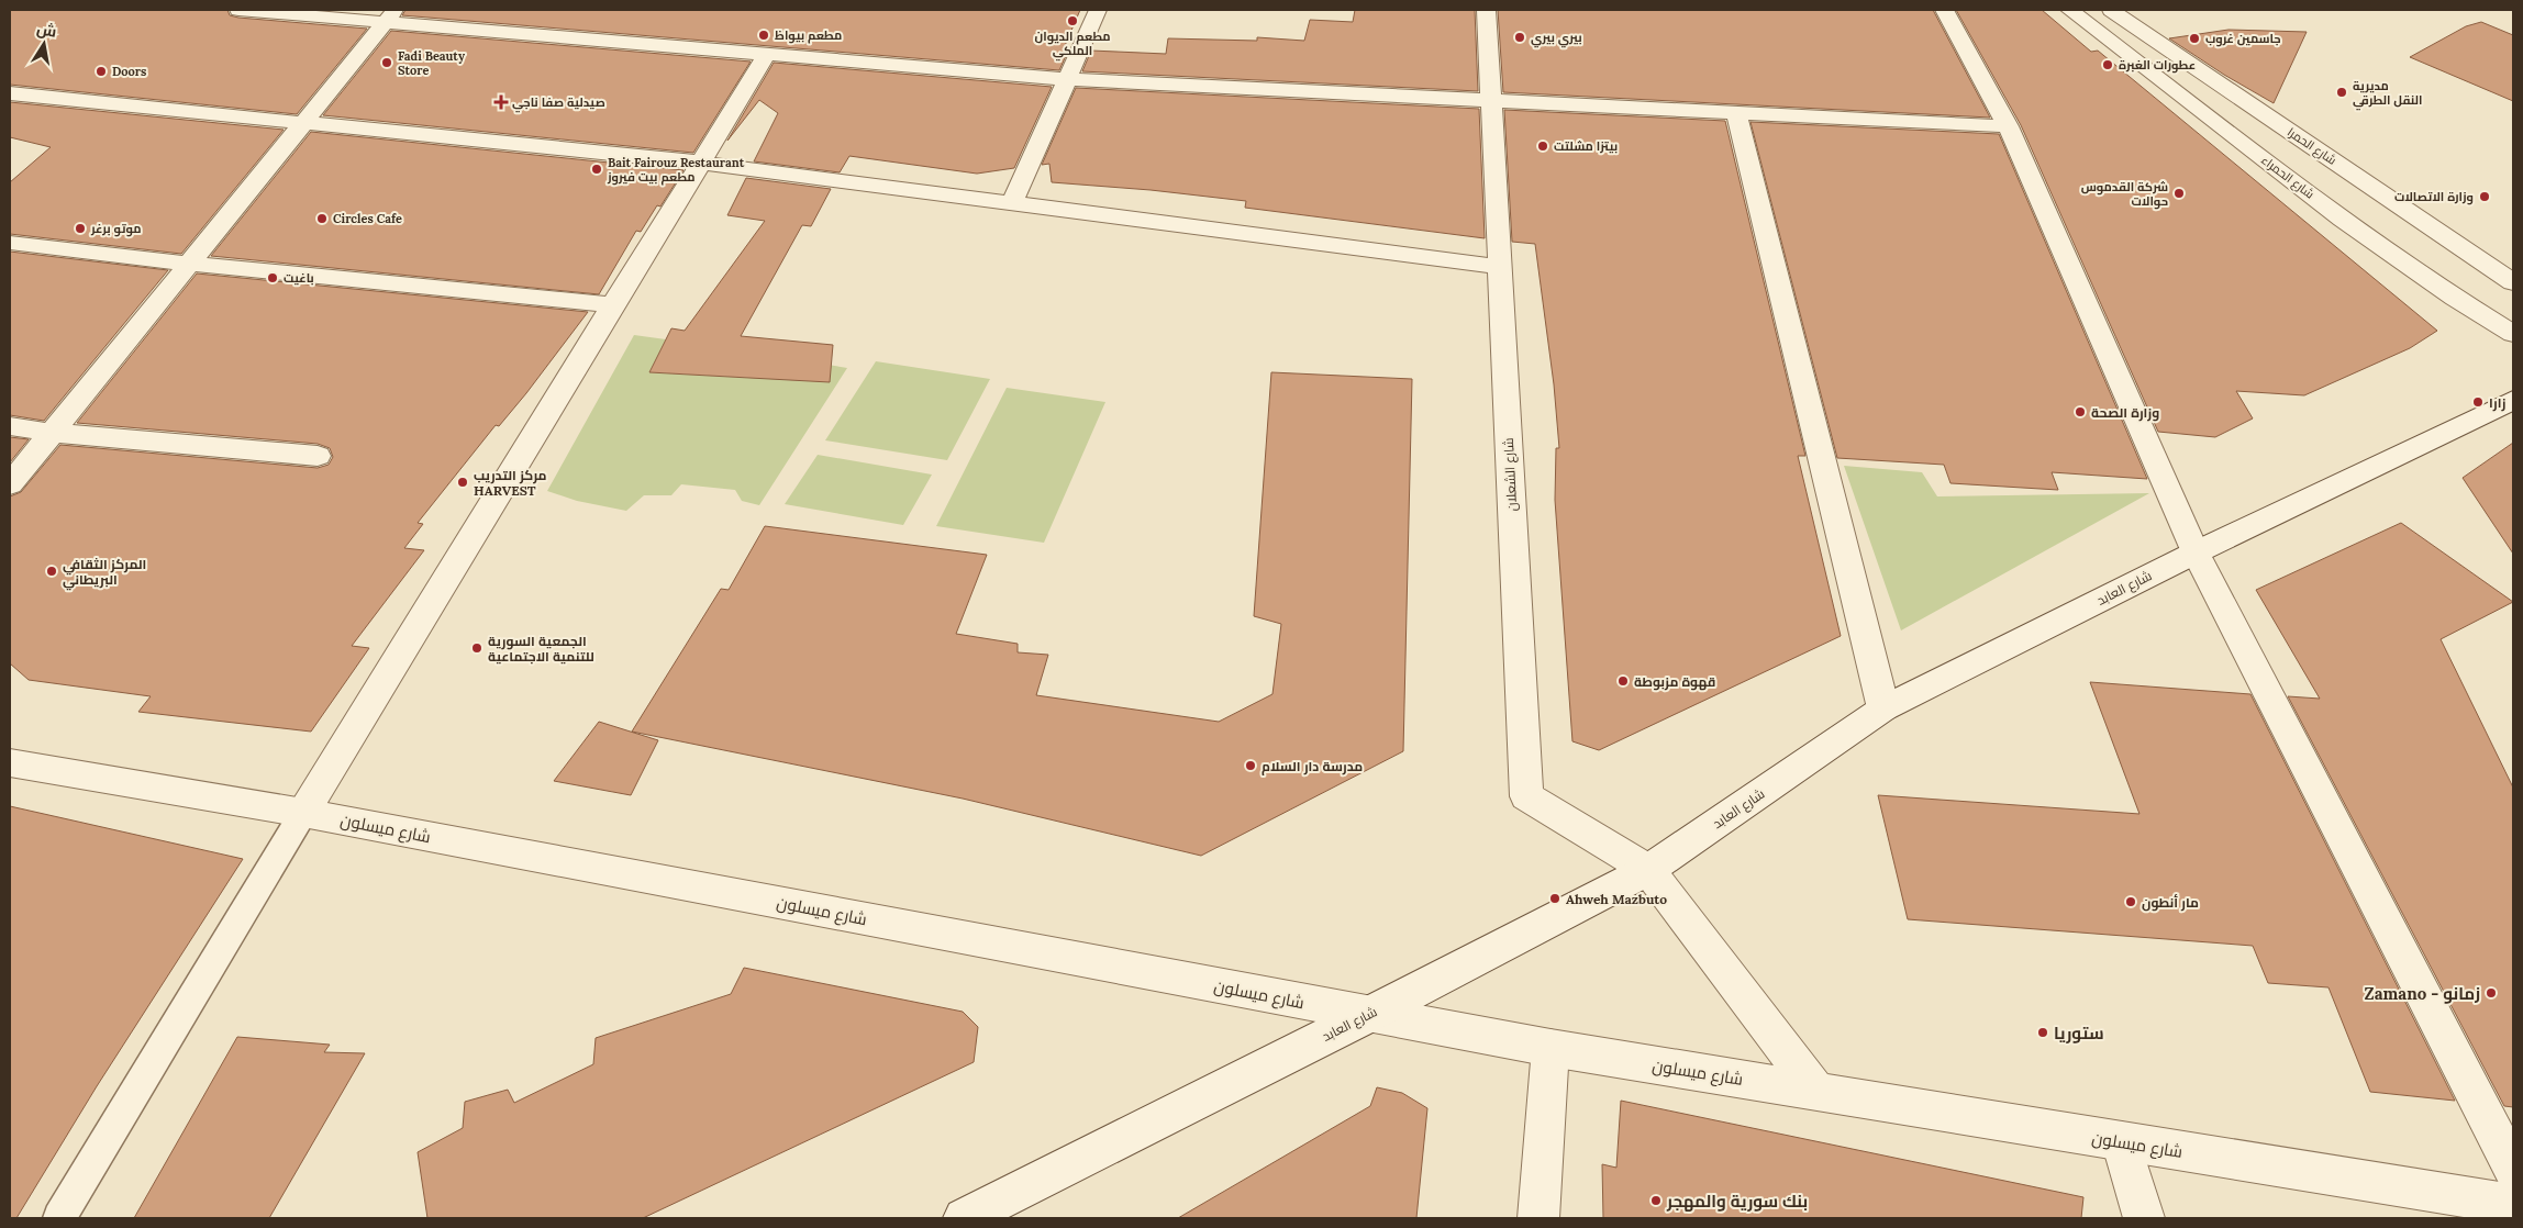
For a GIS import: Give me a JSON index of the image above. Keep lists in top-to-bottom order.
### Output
{
  "streets": {
    "street": [
      "شارع الحمرا",
      "شارع الحمراء",
      "شارع الشعلان",
      "شارع العابد",
      "شارع ميسلون"
    ]
  },
  "crossings": [
    ["شارع الشعلان", "شارع العابد"],
    ["شارع العابد", "شارع ميسلون"]
  ],
  "places": {
    "other": [
      "مطعم الديوان الملكي",
      "مطعم بيواظ",
      "بيري بيري",
      "جاسمين غروب",
      "Fadi Beauty Store",
      "عطورات الغبرة",
      "Doors",
      "مديرية النقل الطرقي",
      "بيتزا مشلتت",
      "Bait Fairouz Restaurant مطعم بيت فيروز",
      "شركة القدموس حوالات",
      "وزارة الاتصالات",
      "Circles Cafe",
      "موتو برغر",
      "باغيت",
      "زارا",
      "وزارة الصحة",
      "مركز التدريب HARVEST",
      "المركز الثقافي البريطاني",
      "الجمعية السورية للتنمية الاجتماعية",
      "قهوة مزبوطة",
      "مدرسة دار السلام",
      "Ahweh Mazbuto",
      "مار أنطون",
      "Zamano - زمانو",
      "ستوريا",
      "بنك سورية والمهجر"
    ],
    "health": ["صيدلية صفا ناجي"]
  },
  "north": "top"
}
